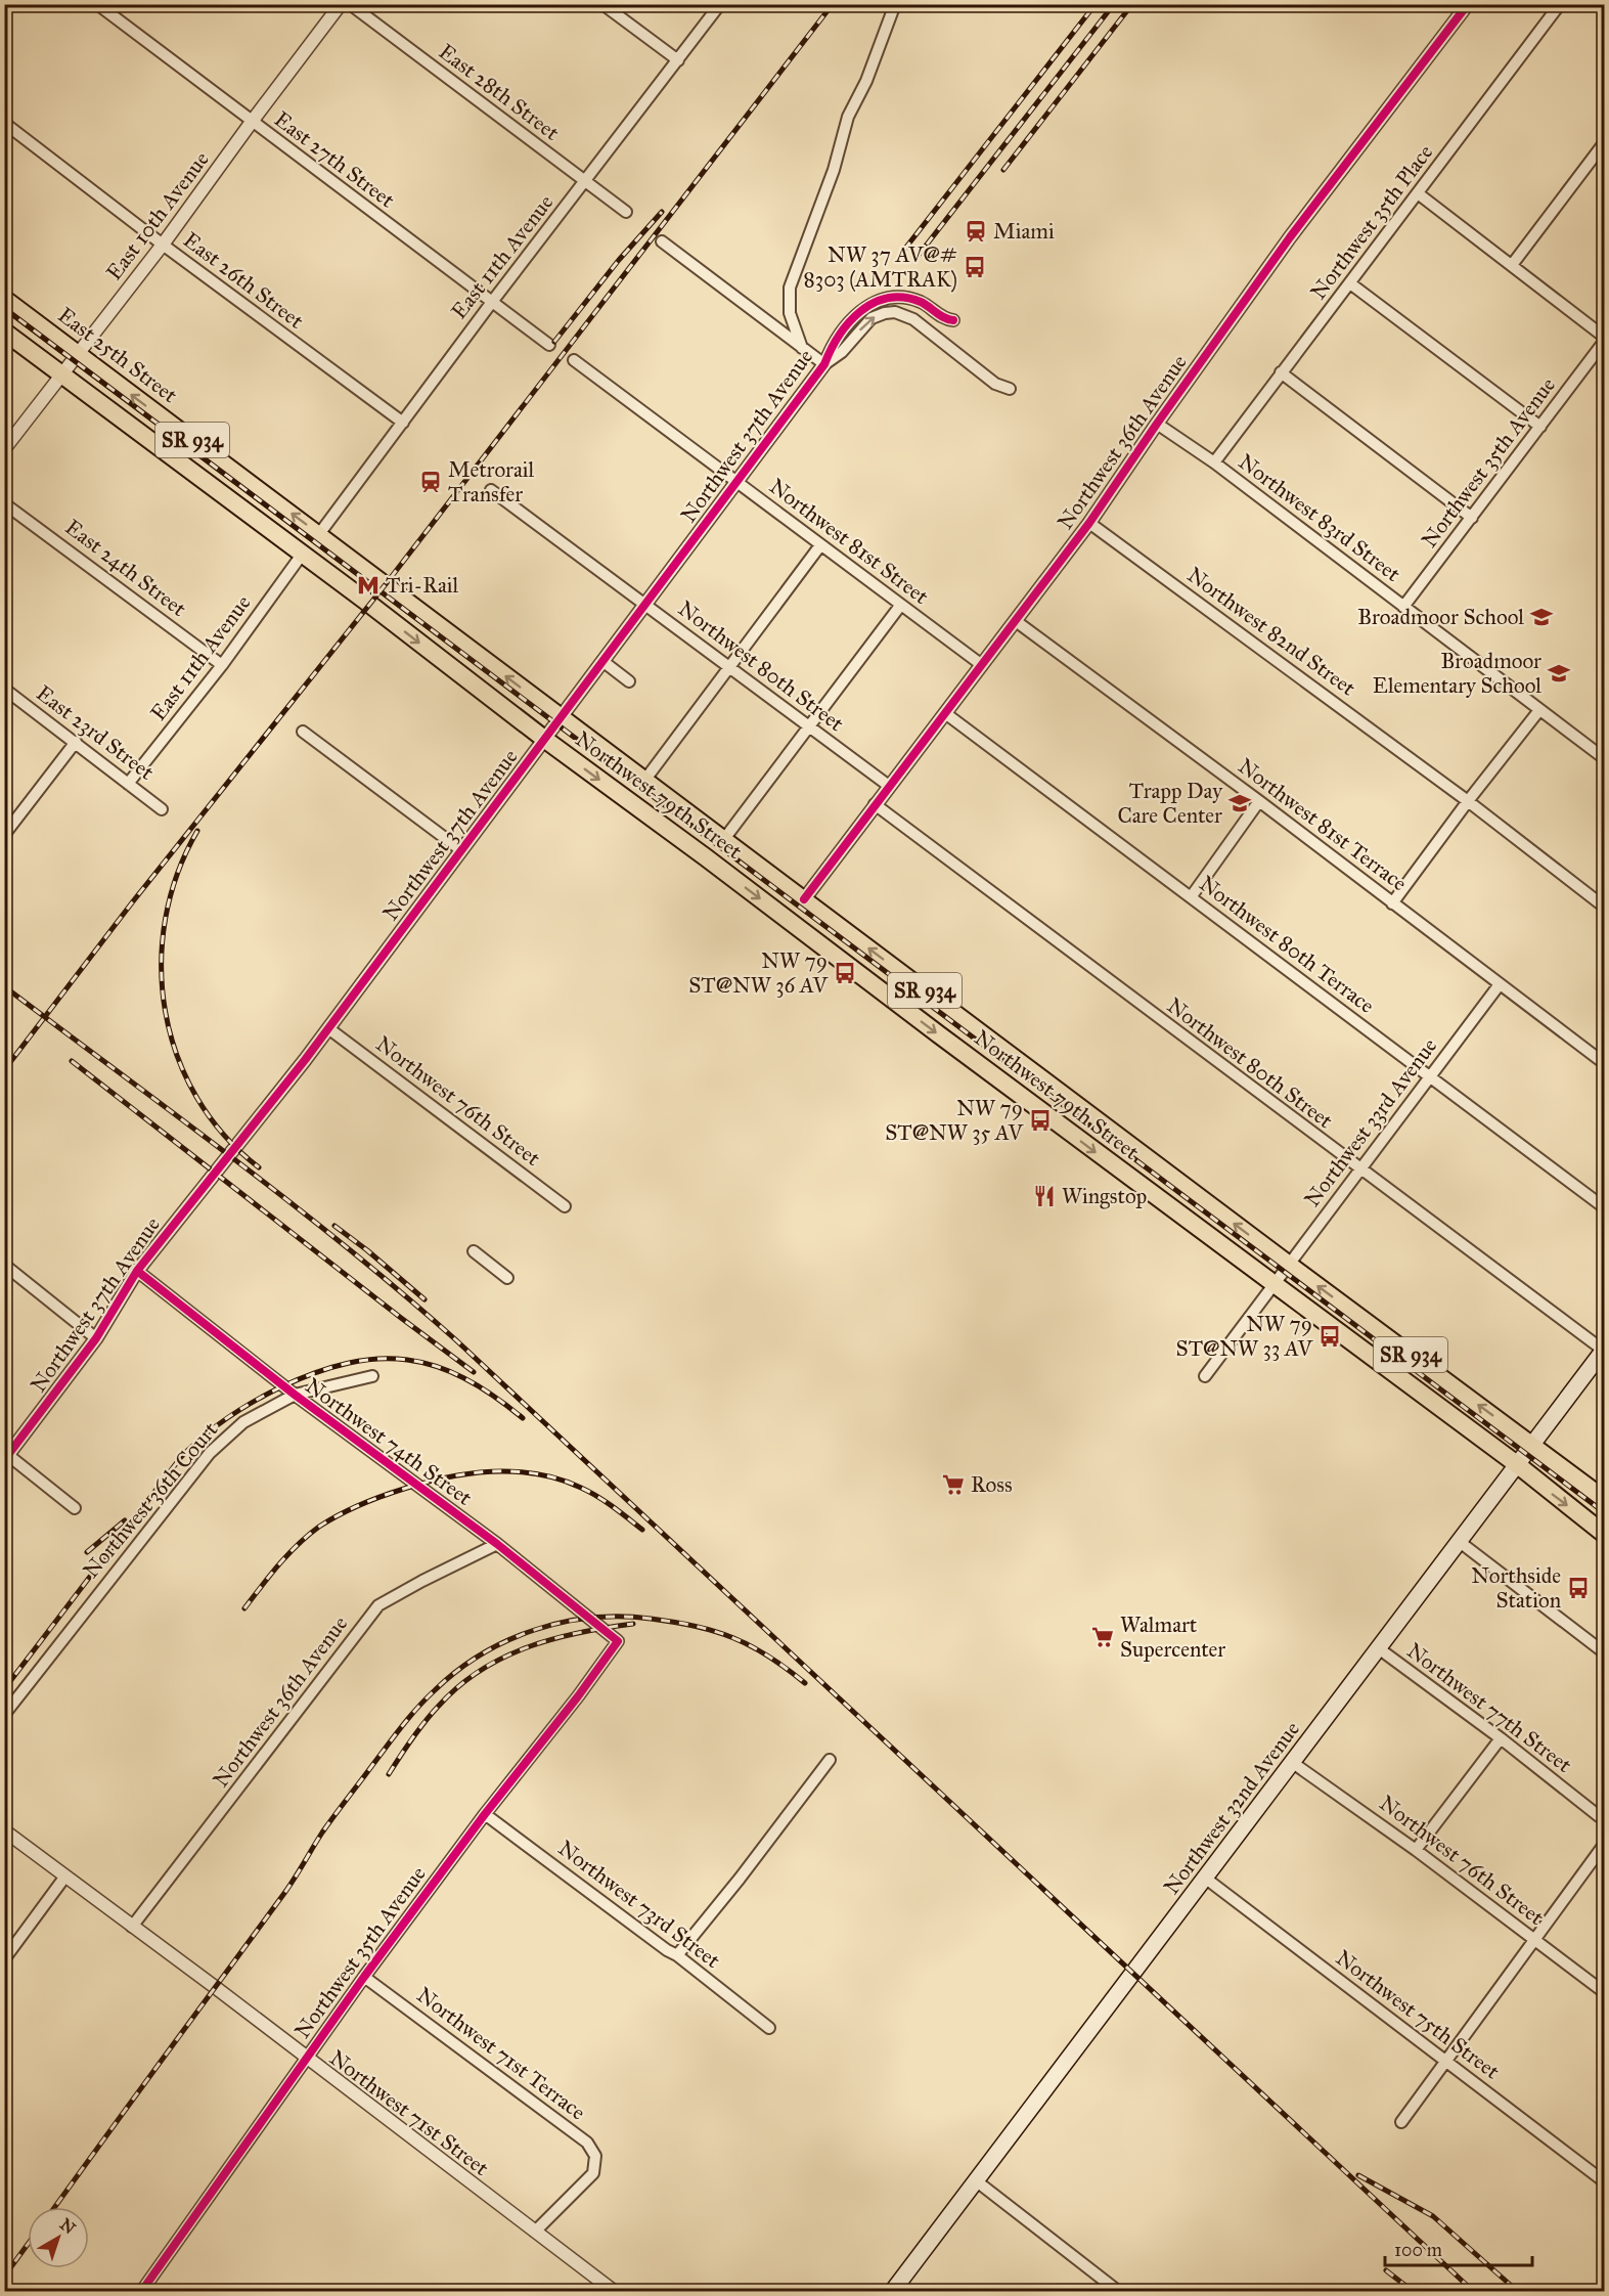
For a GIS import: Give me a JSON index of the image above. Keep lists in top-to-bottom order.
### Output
{
  "streets": {
    "main road": [
      "East 25th Street",
      "SR 934",
      "Northwest 79th Street",
      "Northwest 32nd Avenue"
    ],
    "street": [
      "East 28th Street",
      "East 27th Street",
      "East 10th Avenue",
      "Northwest 35th Place",
      "East 11th Avenue",
      "East 26th Street",
      "Northwest 37th Avenue",
      "Northwest 36th Avenue",
      "Northwest 35th Avenue",
      "Northwest 83rd Street",
      "Northwest 81st Street",
      "East 24th Street",
      "Northwest 82nd Street",
      "Northwest 80th Street",
      "East 23rd Street",
      "Northwest 81st Terrace",
      "Northwest 80th Terrace",
      "Northwest 76th Street",
      "Northwest 33rd Avenue",
      "Northwest 74th Street",
      "Northwest 36th Court",
      "Northwest 77th Street",
      "Northwest 73rd Street",
      "Northwest 75th Street",
      "Northwest 71st Terrace",
      "Northwest 71st Street"
    ]
  },
  "crossings": [
    ["East 28th Street", "East 11th Avenue"],
    ["East 27th Street", "East 10th Avenue"],
    ["East 27th Street", "East 11th Avenue"],
    ["East 10th Avenue", "East 26th Street"],
    ["East 10th Avenue", "East 25th Street"],
    ["East 10th Avenue", "SR 934"],
    ["Northwest 35th Place", "Northwest 83rd Street"],
    ["East 11th Avenue", "East 26th Street"],
    ["East 11th Avenue", "East 25th Street"],
    ["East 11th Avenue", "SR 934"],
    ["East 11th Avenue", "East 24th Street"],
    ["East 11th Avenue", "East 23rd Street"],
    ["East 11th Avenue", "Northwest 79th Street"],
    ["East 25th Street", "Northwest 79th Street"],
    ["Northwest 37th Avenue", "Northwest 81st Street"],
    ["Northwest 37th Avenue", "Northwest 80th Street"],
    ["Northwest 37th Avenue", "Northwest 79th Street"],
    ["Northwest 37th Avenue", "Northwest 76th Street"],
    ["Northwest 37th Avenue", "Northwest 74th Street"],
    ["SR 934", "Northwest 79th Street"],
    ["Northwest 36th Avenue", "Northwest 83rd Street"],
    ["Northwest 36th Avenue", "Northwest 81st Street"],
    ["Northwest 36th Avenue", "Northwest 82nd Street"],
    ["Northwest 36th Avenue", "Northwest 80th Street"],
    ["Northwest 36th Avenue", "Northwest 79th Street"],
    ["Northwest 36th Avenue", "Northwest 81st Terrace"],
    ["Northwest 36th Avenue", "Northwest 80th Terrace"],
    ["Northwest 36th Avenue", "Northwest 74th Street"],
    ["Northwest 36th Avenue", "Northwest 71st Street"],
    ["Northwest 35th Avenue", "Northwest 83rd Street"],
    ["Northwest 35th Avenue", "Northwest 74th Street"],
    ["Northwest 35th Avenue", "Northwest 73rd Street"],
    ["Northwest 35th Avenue", "Northwest 71st Terrace"],
    ["Northwest 35th Avenue", "Northwest 71st Street"],
    ["Northwest 80th Street", "Northwest 33rd Avenue"],
    ["Northwest 80th Street", "Northwest 32nd Avenue"],
    ["Northwest 79th Street", "Northwest 33rd Avenue"],
    ["Northwest 79th Street", "Northwest 32nd Avenue"],
    ["Northwest 81st Terrace", "Northwest 33rd Avenue"],
    ["Northwest 80th Terrace", "Northwest 33rd Avenue"],
    ["Northwest 76th Street", "Northwest 32nd Avenue"],
    ["Northwest 74th Street", "Northwest 36th Court"],
    ["Northwest 77th Street", "Northwest 32nd Avenue"],
    ["Northwest 32nd Avenue", "Northwest 75th Street"],
    ["Northwest 71st Terrace", "Northwest 71st Street"]
  ],
  "places": {
    "station": ["Miami", "Metrorail Transfer"],
    "bus stop": [
      "NW 37 AV@# 8303 (AMTRAK)",
      "NW 79 ST@NW 36 AV",
      "NW 79 ST@NW 35 AV",
      "NW 79 ST@NW 33 AV",
      "Northside Station"
    ],
    "metro station": ["Tri-Rail"],
    "school or university": ["Broadmoor School", "Broadmoor Elementary School", "Trapp Day Care Center"],
    "restaurant": ["Wingstop"],
    "supermarket": ["Ross", "Walmart Supercenter"]
  },
  "scale_bar": "100 m",
  "north": "top right"
}
